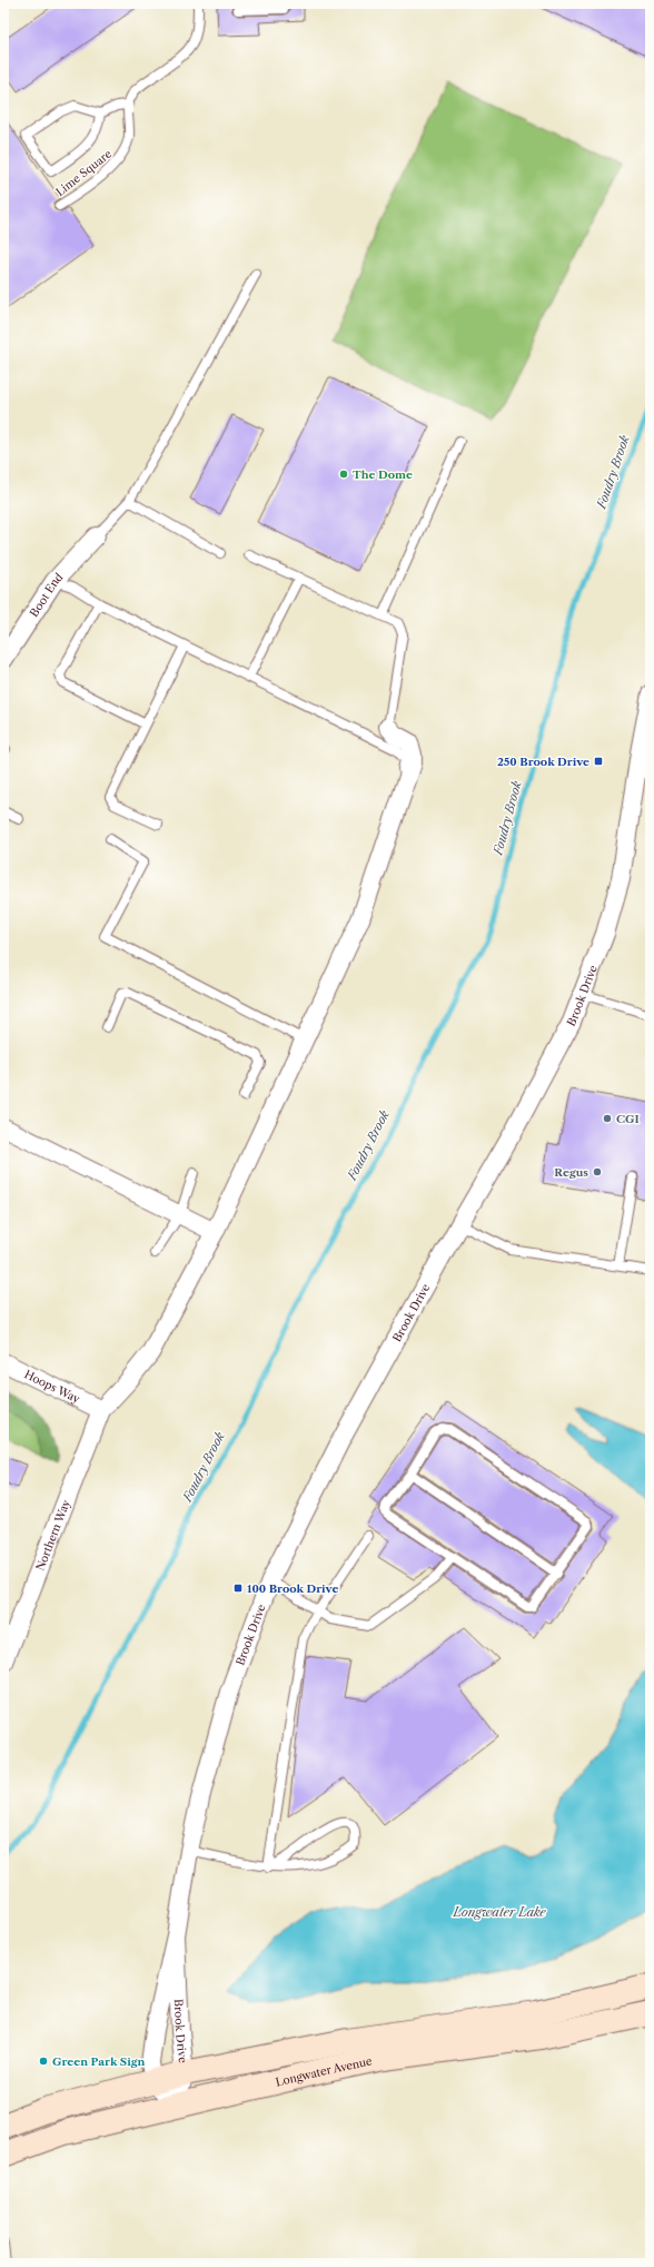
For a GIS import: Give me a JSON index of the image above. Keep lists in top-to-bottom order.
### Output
{
  "streets": {
    "street": [
      "Boot End",
      "Brook Drive",
      "Hoops Way",
      "Northern Way",
      "Longwater Avenue"
    ],
    "lane": ["Lime Square"]
  },
  "crossings": [
    ["Brook Drive", "Longwater Avenue"],
    ["Hoops Way", "Northern Way"]
  ],
  "water": ["Foudry Brook", "Longwater Lake"],
  "places": {
    "other": [
      "The Dome",
      "CGI",
      "Regus",
      "Green Park Sign"
    ],
    "transit": ["250 Brook Drive", "100 Brook Drive"]
  }
}
